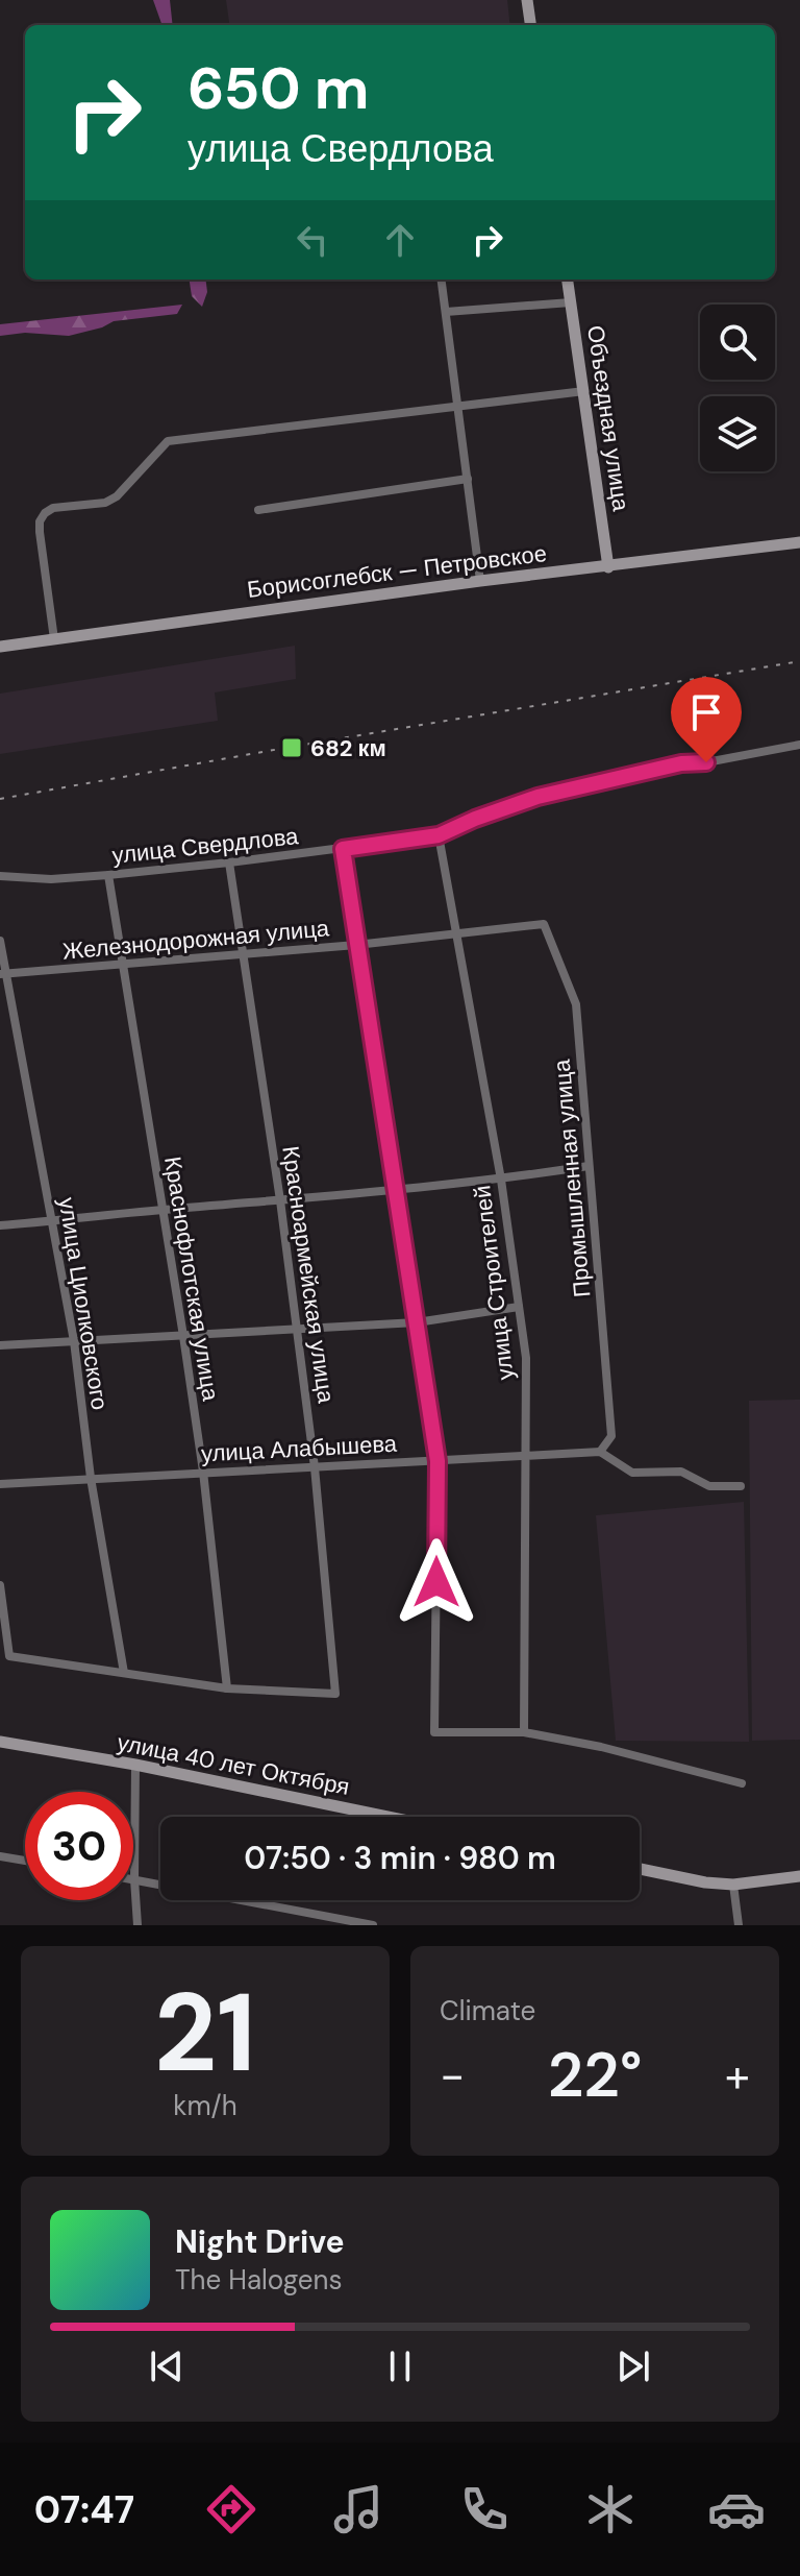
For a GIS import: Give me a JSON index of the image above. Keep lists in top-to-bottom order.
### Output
{
  "streets": {
    "street": [
      "Объездная улица",
      "Борисоглебск — Петровское",
      "улица Свердлова",
      "Железнодорожная улица",
      "Промышленная улица",
      "Красноармейская улица",
      "Краснофлотская улица",
      "улица Строителей",
      "улица Циолковского",
      "улица Алабышева",
      "улица 40 лет Октября"
    ]
  },
  "crossings": [
    ["Объездная улица", "Борисоглебск — Петровское"],
    ["улица Свердлова", "Красноармейская улица"],
    ["улица Свердлова", "Краснофлотская улица"],
    ["улица Свердлова", "улица Строителей"],
    ["Железнодорожная улица", "Промышленная улица"],
    ["Железнодорожная улица", "Красноармейская улица"],
    ["Железнодорожная улица", "Краснофлотская улица"],
    ["Железнодорожная улица", "улица Строителей"],
    ["Железнодорожная улица", "улица Циолковского"],
    ["Промышленная улица", "улица Алабышева"],
    ["Красноармейская улица", "Краснофлотская улица"],
    ["Красноармейская улица", "улица Алабышева"],
    ["Краснофлотская улица", "улица Алабышева"],
    ["улица Строителей", "улица Алабышева"],
    ["улица Циолковского", "улица Алабышева"]
  ],
  "places": {
    "transit": ["682 км"]
  },
  "page": {
    "turn": ["650 m", "улица Свердлова"],
    "limit": "30",
    "trip": "07:50 · 3 min · 980 m",
    "tile": [
      ["21", "km/h"],
      "Climate"
    ],
    "heat": ["−", "22°", "+"],
    "song": ["Night Drive", "The Halogens"],
    "tabs": "07:47"
  }
}
